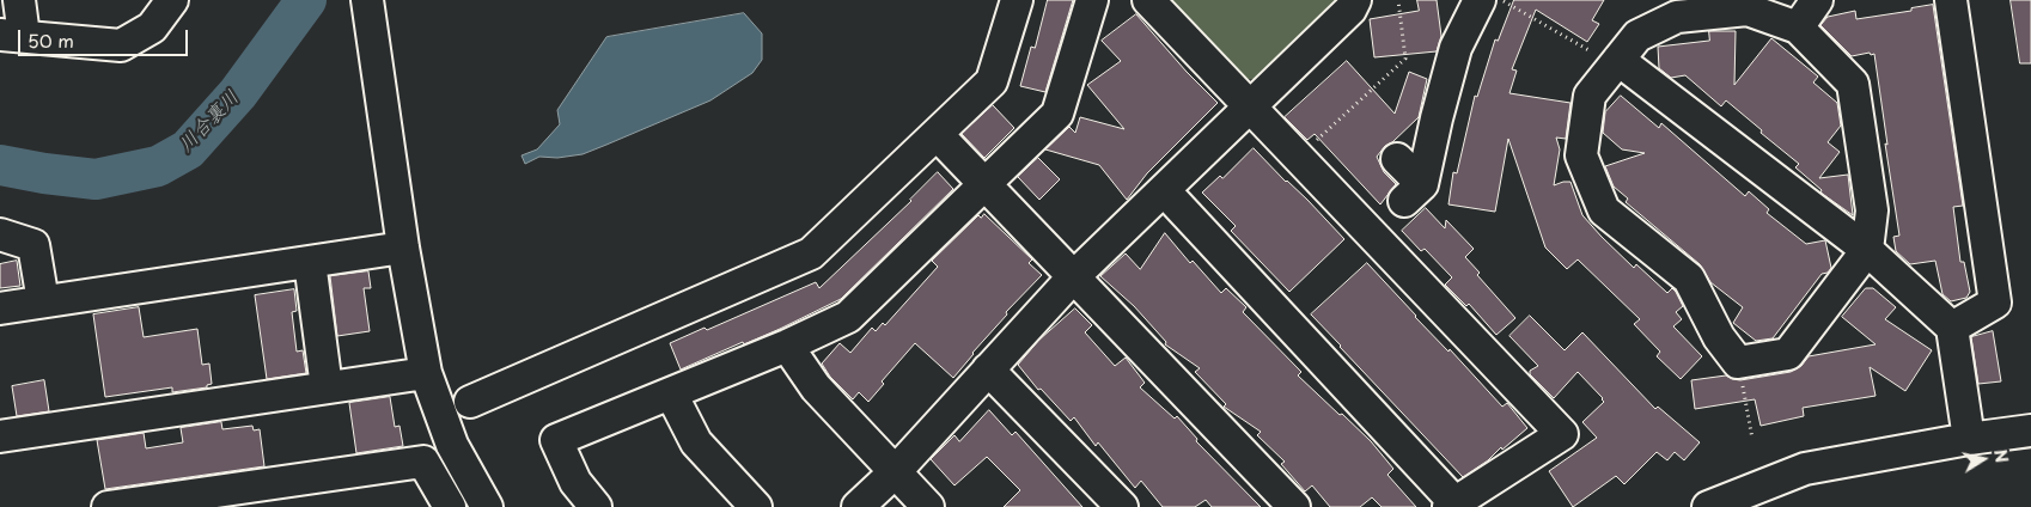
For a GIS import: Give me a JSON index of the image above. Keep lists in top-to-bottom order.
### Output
{
  "water": ["川合裏川"],
  "scale_bar": "50 m",
  "north": "right"
}
